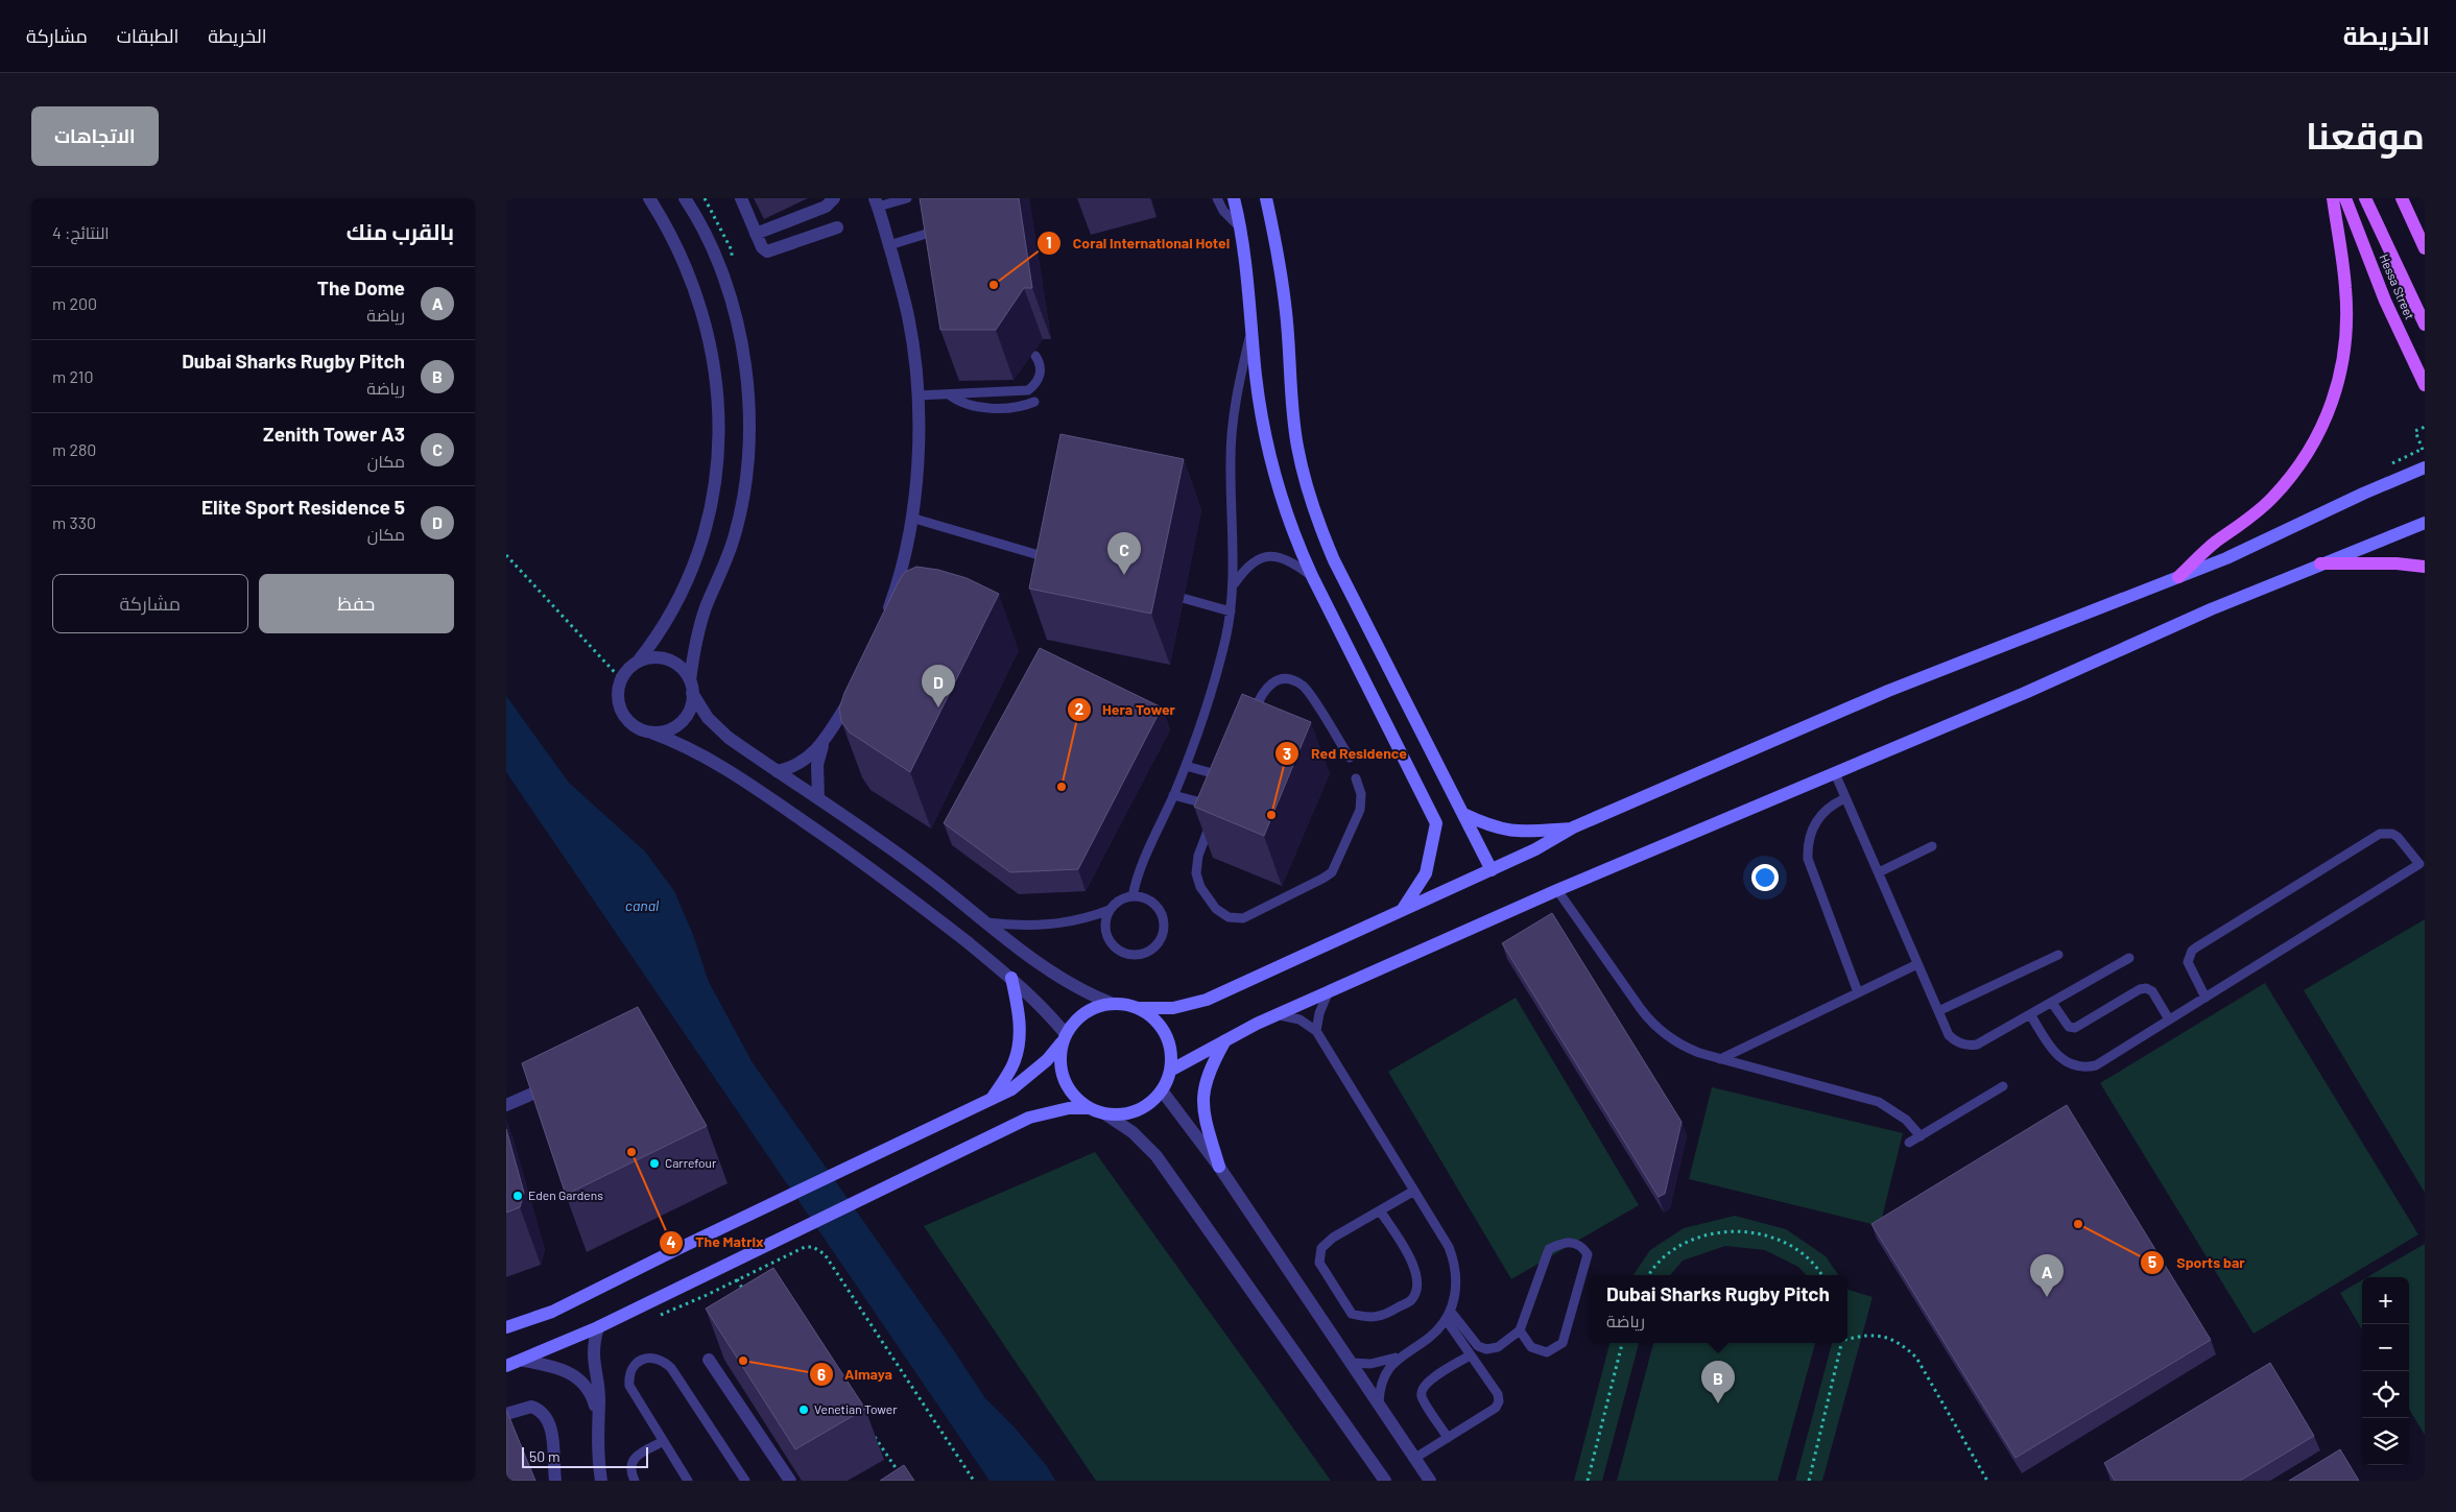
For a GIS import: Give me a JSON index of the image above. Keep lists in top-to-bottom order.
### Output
{
  "streets": {
    "main road": ["Hessa Street"]
  },
  "water": ["canal"],
  "places": [
    "Coral International Hotel",
    "Hera Tower",
    "Red Residence",
    "The Matrix",
    "Carrefour",
    "Eden Gardens",
    "Sports bar",
    "Almaya",
    "Venetian Tower"
  ],
  "scale_bar": "50 m",
  "page": {
    "header": "الخريطة",
    "nav": ["الخريطة", "الطبقات", "مشاركة"],
    "title": "موقعنا",
    "buttons": [
      "الاتجاهات",
      ["حفظ", "مشاركة"]
    ],
    "heading": ["بالقرب منك", "النتائج: 4"],
    "list": [
      {
        "mark": "A",
        "name": "The Dome",
        "note": "رياضة",
        "value": "200 m"
      },
      {
        "mark": "B",
        "name": "Dubai Sharks Rugby Pitch",
        "note": "رياضة",
        "value": "210 m"
      },
      {
        "mark": "C",
        "name": "Zenith Tower A3",
        "note": "مكان",
        "value": "280 m"
      },
      {
        "mark": "D",
        "name": "Elite Sport Residence 5",
        "note": "مكان",
        "value": "330 m"
      }
    ],
    "pins": [
      "C",
      "D",
      "A",
      "B"
    ],
    "popup": ["Dubai Sharks Rugby Pitch", "رياضة"],
    "map_buttons": ["+", "−"],
    "scale": "50 m"
  }
}
